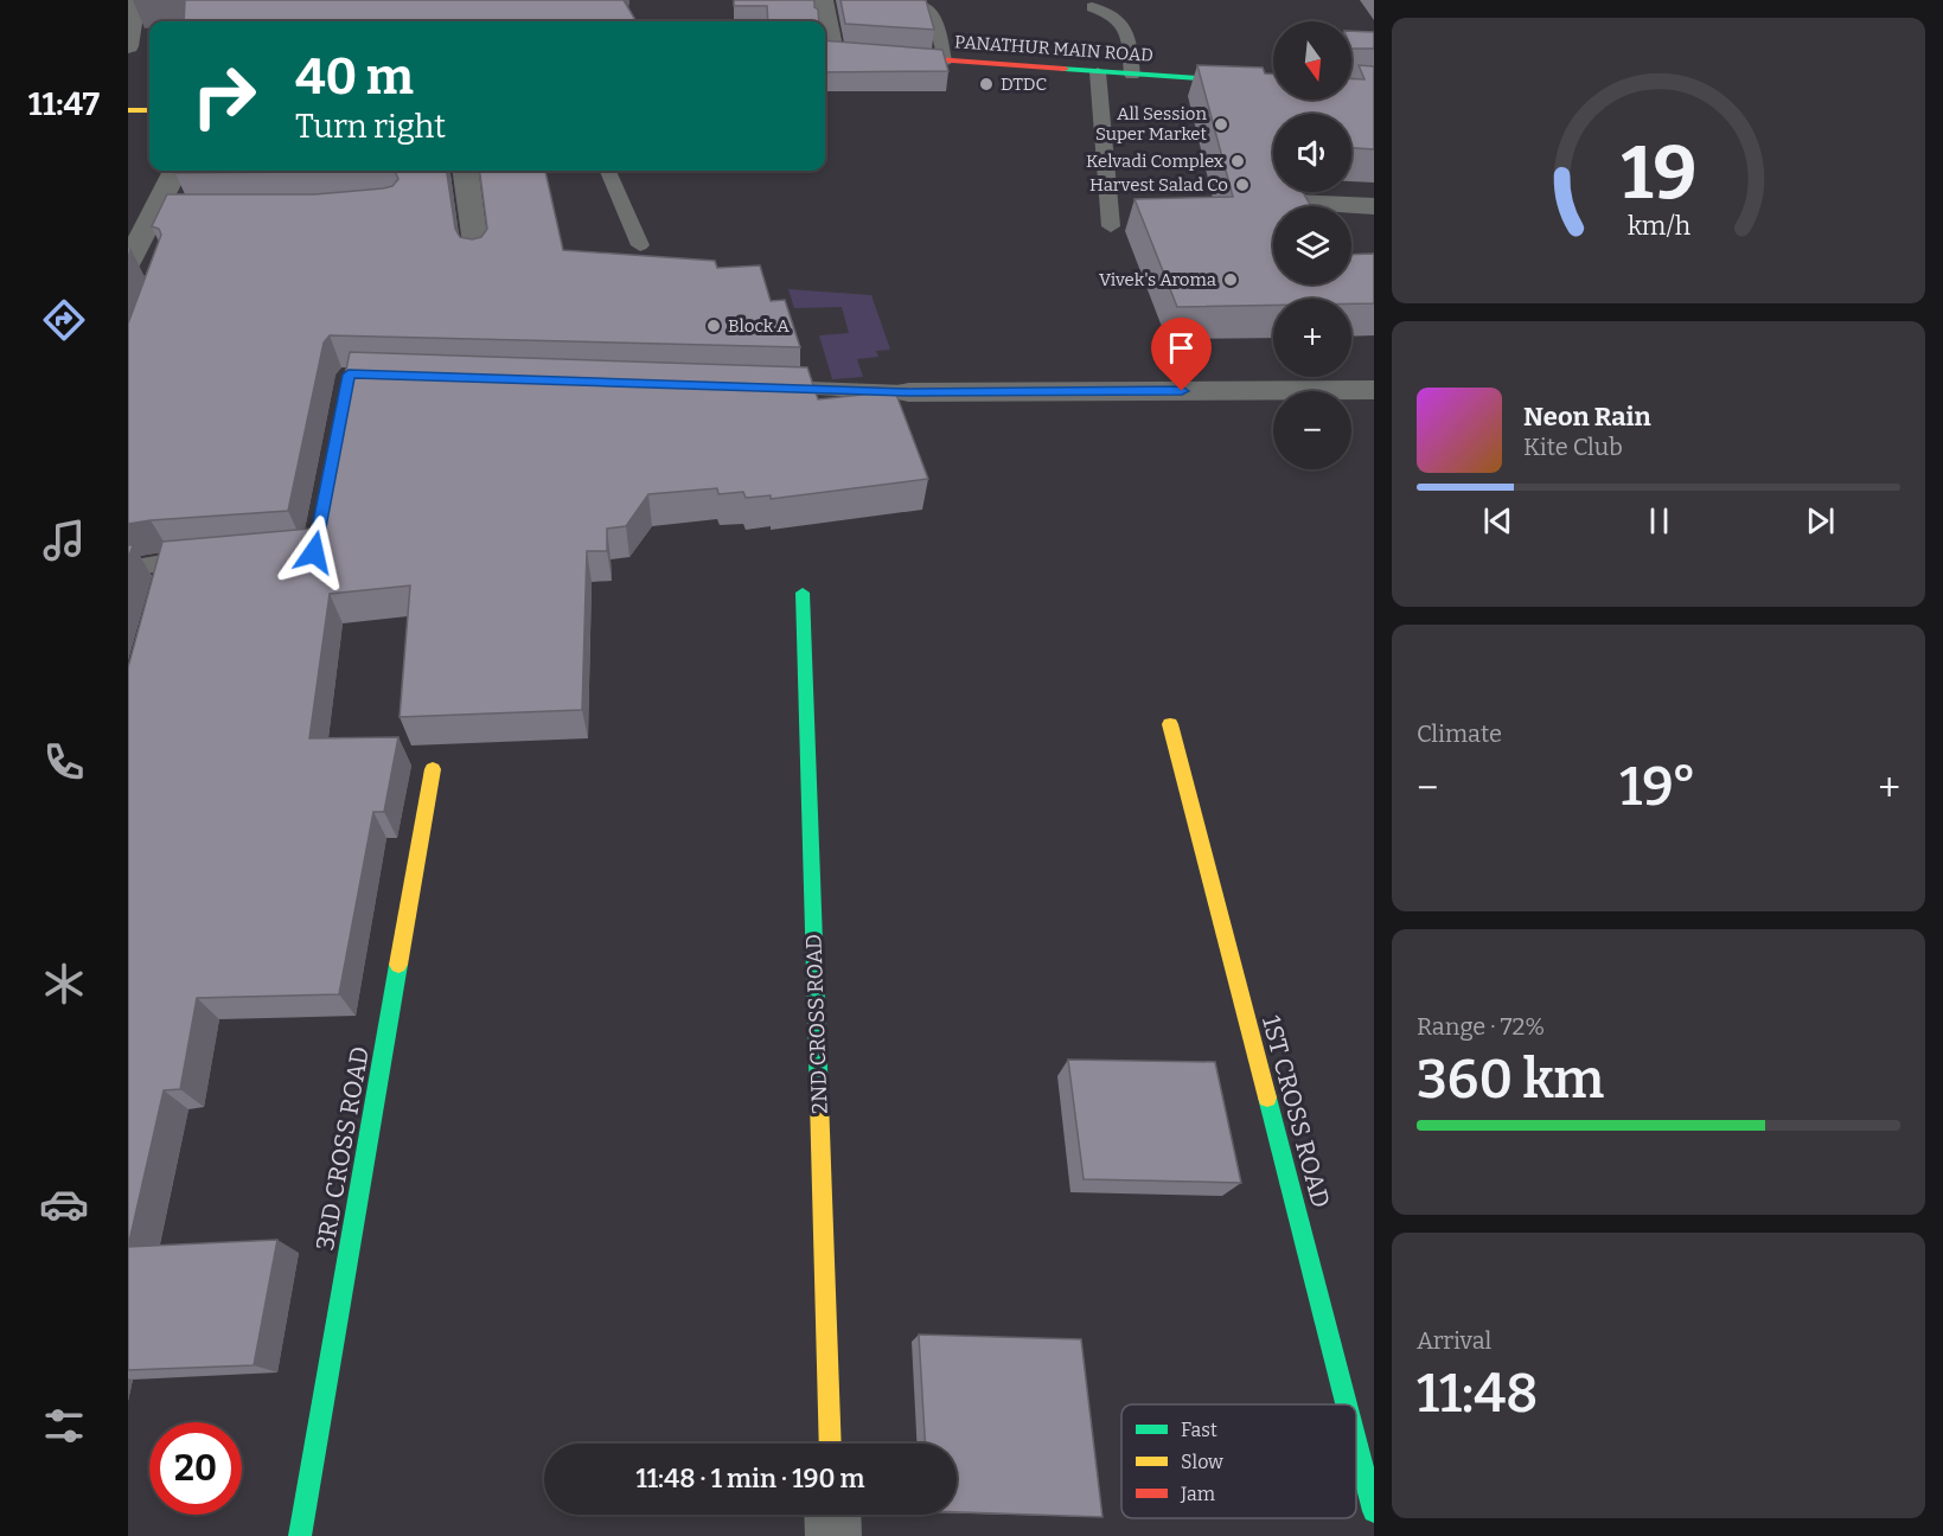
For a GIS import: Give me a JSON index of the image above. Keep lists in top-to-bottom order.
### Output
{
  "streets": {
    "street": [
      "PANATHUR MAIN ROAD",
      "2ND CROSS ROAD",
      "1ST CROSS ROAD",
      "3RD CROSS ROAD"
    ]
  },
  "places": [
    "DTDC",
    "All Session Super Market",
    "Kelvadi Complex",
    "Harvest Salad Co",
    "Vivek's Aroma",
    "Block A"
  ],
  "legend": ["Fast", "Slow", "Jam"],
  "north": "bottom",
  "page": {
    "tabs": "11:47",
    "map_buttons": ["+", "−"],
    "turn": ["40 m", "Turn right"],
    "song": ["Neon Rain", "Kite Club"],
    "tile": [
      "Climate",
      ["Range · 72%", "360 km"],
      ["Arrival", "11:48"]
    ],
    "heat": ["−", "19°", "+"],
    "limit": "20",
    "trip": "11:48 · 1 min · 190 m",
    "gauge": ["19", "km/h"]
  }
}
